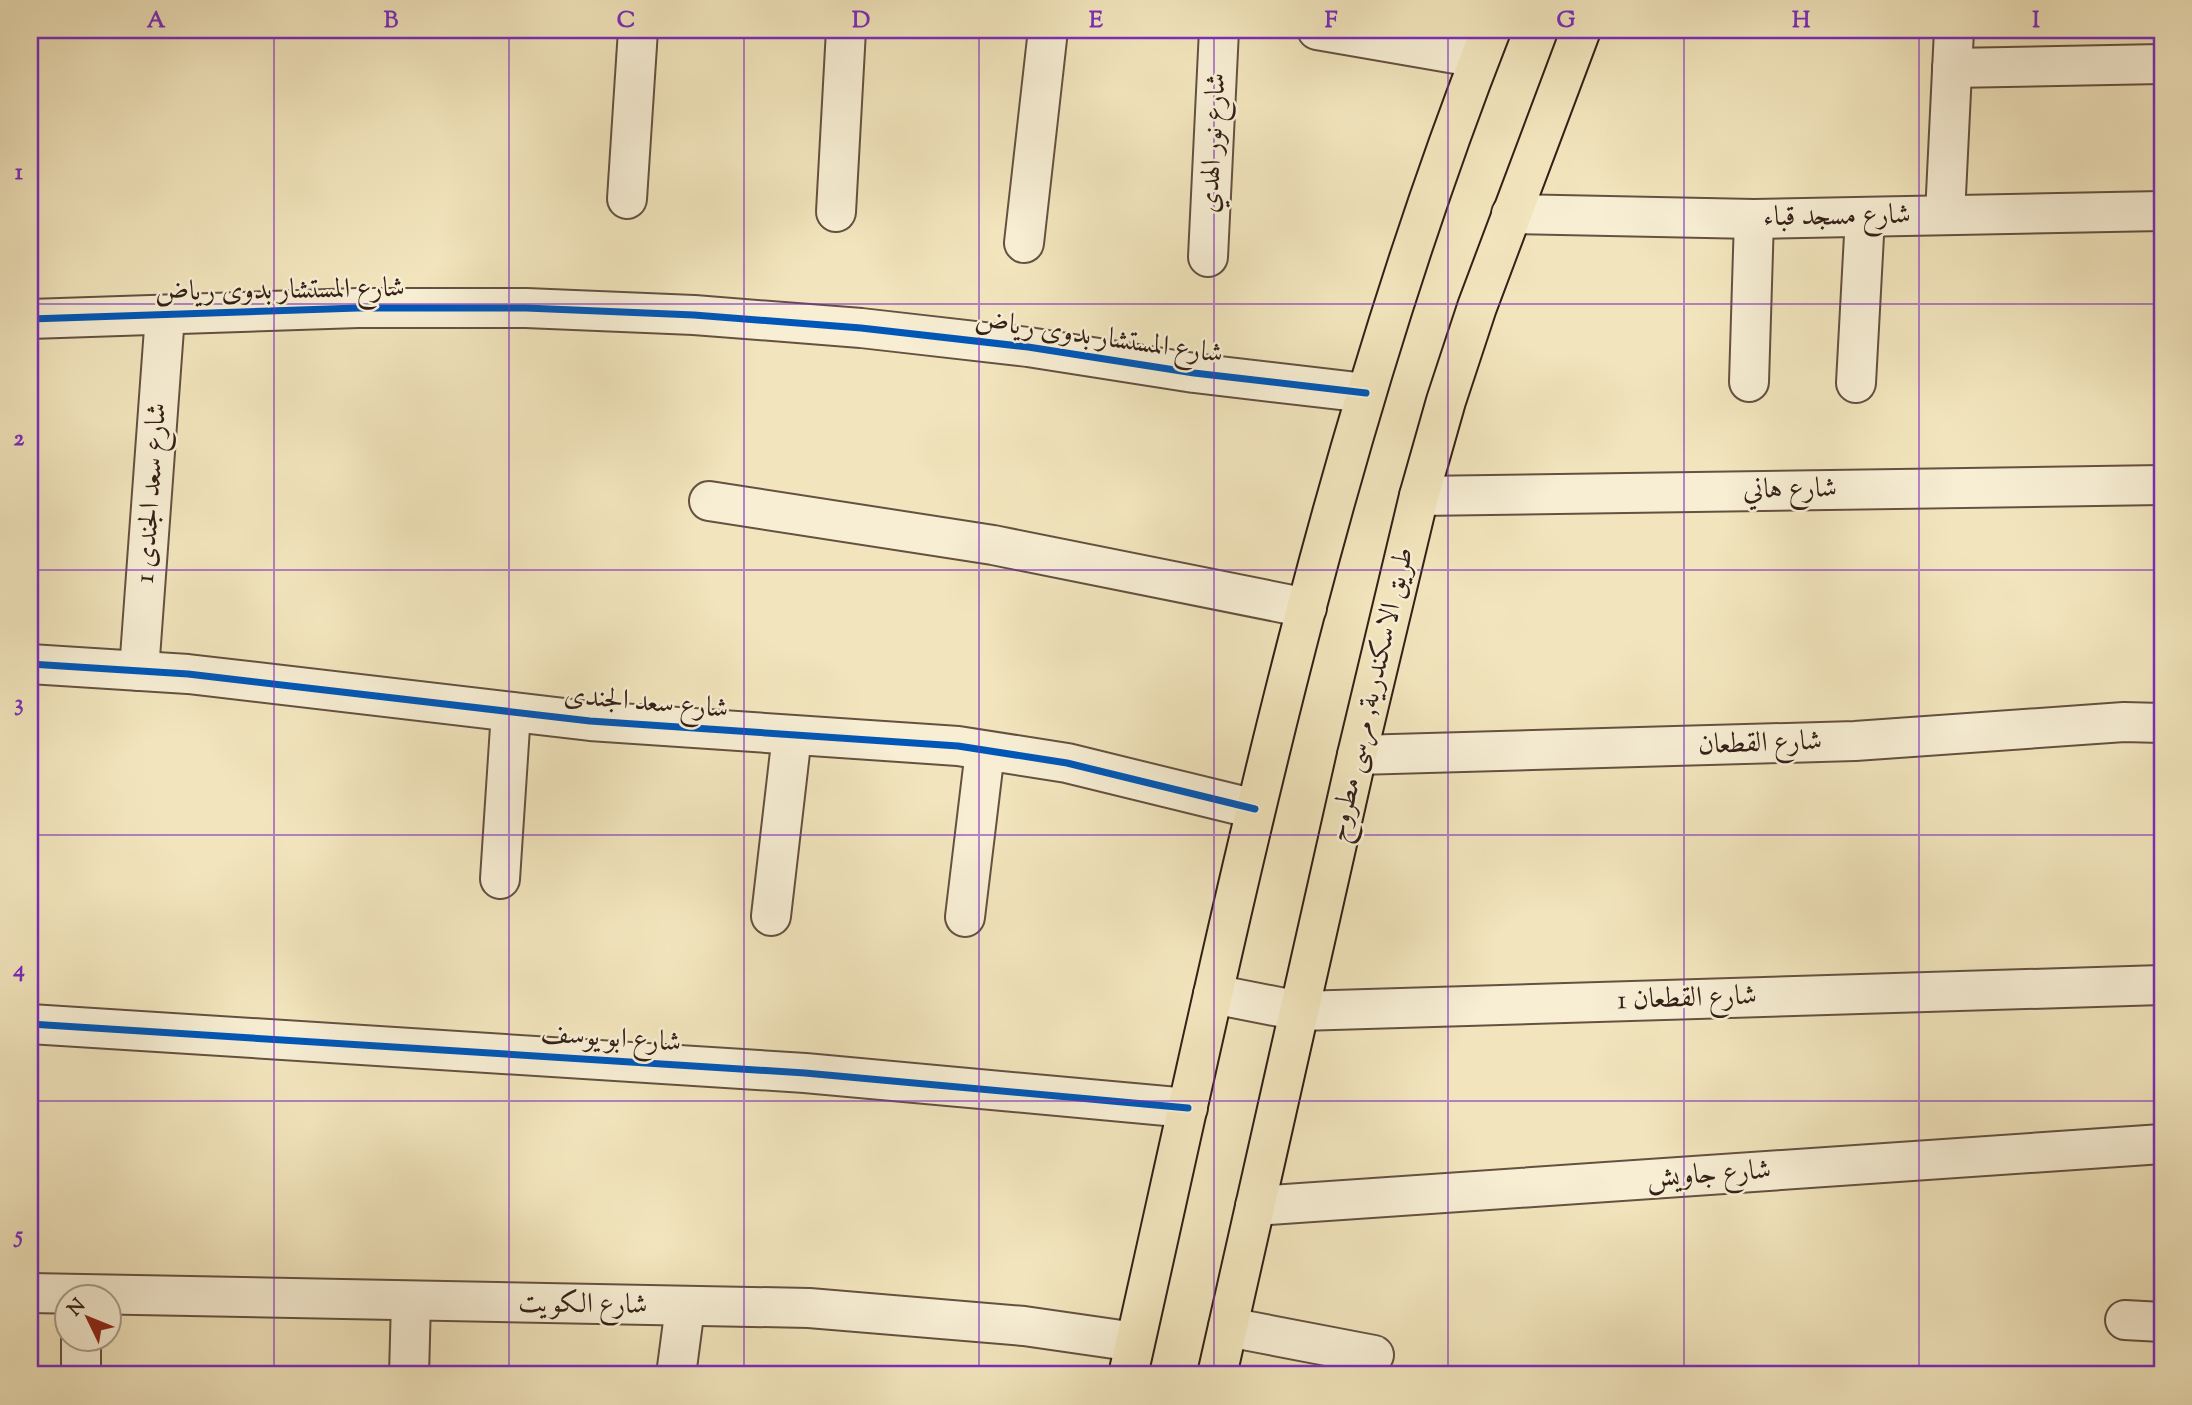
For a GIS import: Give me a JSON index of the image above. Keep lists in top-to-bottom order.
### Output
{
  "streets": {
    "main road": ["طريق الاسكندرية, مرسى مطروح"],
    "street": [
      "شارع نور الهدي",
      "شارع مسجد قباء",
      "شارع المستشار بدوى رياض",
      "شارع هاني",
      "شارع سعد الجندى 1",
      "شارع سعد الجندى",
      "شارع القطعان",
      "شارع القطعان 1",
      "شارع ابو يوسف",
      "شارع جاويش",
      "شارع الكويت"
    ]
  },
  "crossings": [
    ["شارع مسجد قباء", "طريق الاسكندرية, مرسى مطروح"],
    ["شارع المستشار بدوى رياض", "شارع سعد الجندى 1"],
    ["شارع هاني", "طريق الاسكندرية, مرسى مطروح"],
    ["شارع سعد الجندى 1", "شارع سعد الجندى"],
    ["طريق الاسكندرية, مرسى مطروح", "شارع القطعان"],
    ["طريق الاسكندرية, مرسى مطروح", "شارع القطعان 1"],
    ["طريق الاسكندرية, مرسى مطروح", "شارع جاويش"]
  ],
  "north": "top left",
  "grid": {
    "columns": [
      "A",
      "B",
      "C",
      "D",
      "E",
      "F",
      "G",
      "H",
      "I"
    ],
    "rows": [
      "1",
      "2",
      "3",
      "4",
      "5"
    ]
  }
}
